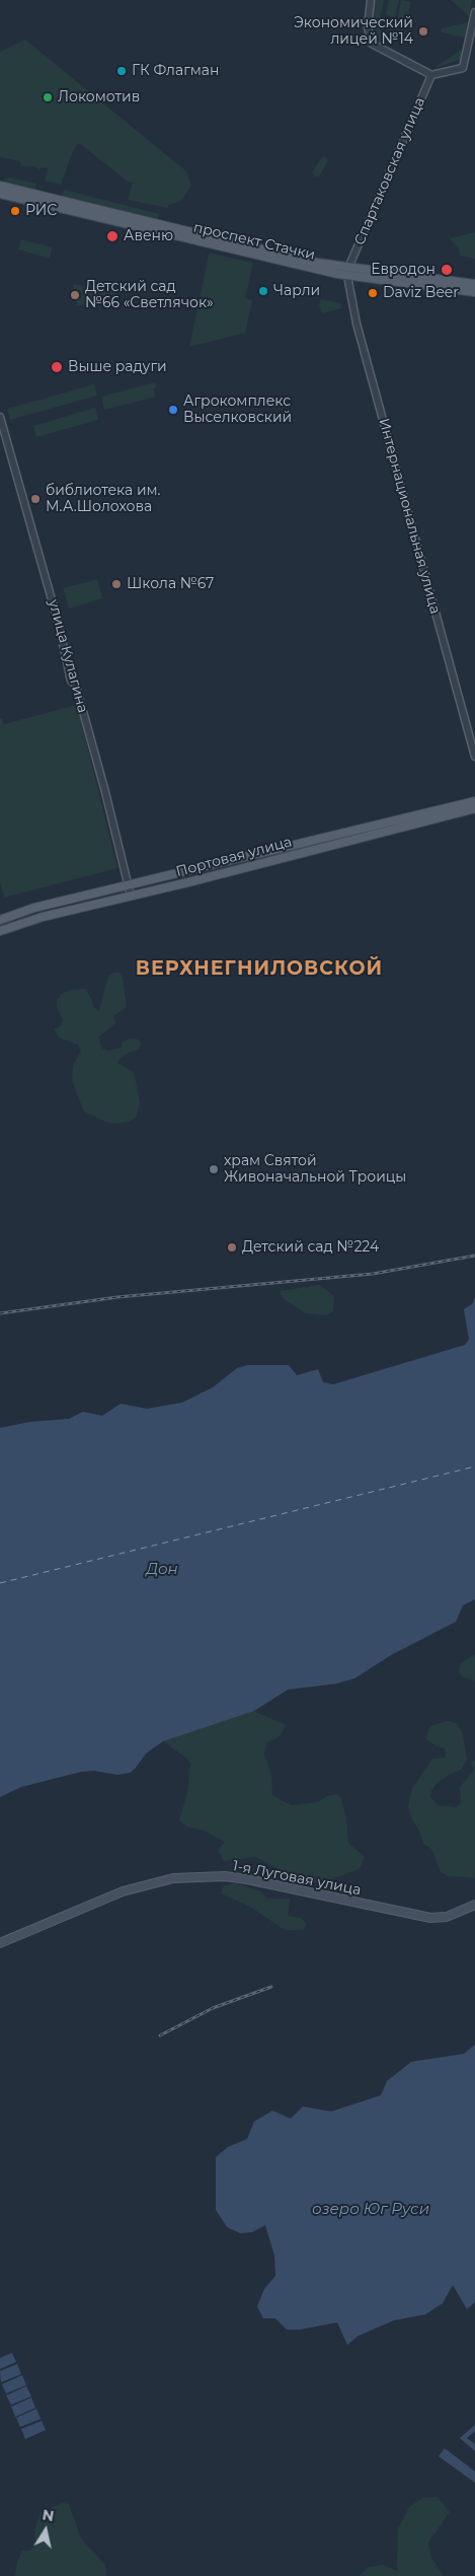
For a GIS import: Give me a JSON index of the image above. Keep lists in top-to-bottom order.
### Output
{
  "streets": {
    "main road": ["проспект Стачки", "Портовая улица", "1-я Луговая улица"],
    "street": ["Спартаковская улица", "Интернациональная улица", "улица Кулагина"]
  },
  "crossings": [
    ["Спартаковская улица", "проспект Стачки"],
    ["Спартаковская улица", "Интернациональная улица"],
    ["проспект Стачки", "Интернациональная улица"],
    ["улица Кулагина", "Портовая улица"]
  ],
  "districts": ["ВЕРХНЕГНИЛОВСКОЙ"],
  "water": ["Дон", "озеро Юг Руси"],
  "places": [
    "Экономический лицей №14",
    "ГК Флагман",
    "Локомотив",
    "РИС",
    "Авеню",
    "Евродон",
    "Чарли",
    "Daviz Beer",
    "Детский сад №66 «Светлячок»",
    "Выше радуги",
    "Агрокомплекс Выселковский",
    "библиотека им. М.А.Шолохова",
    "Школа №67",
    "храм Святой Живоначальной Троицы",
    "Детский сад №224"
  ],
  "north": "top"
}
